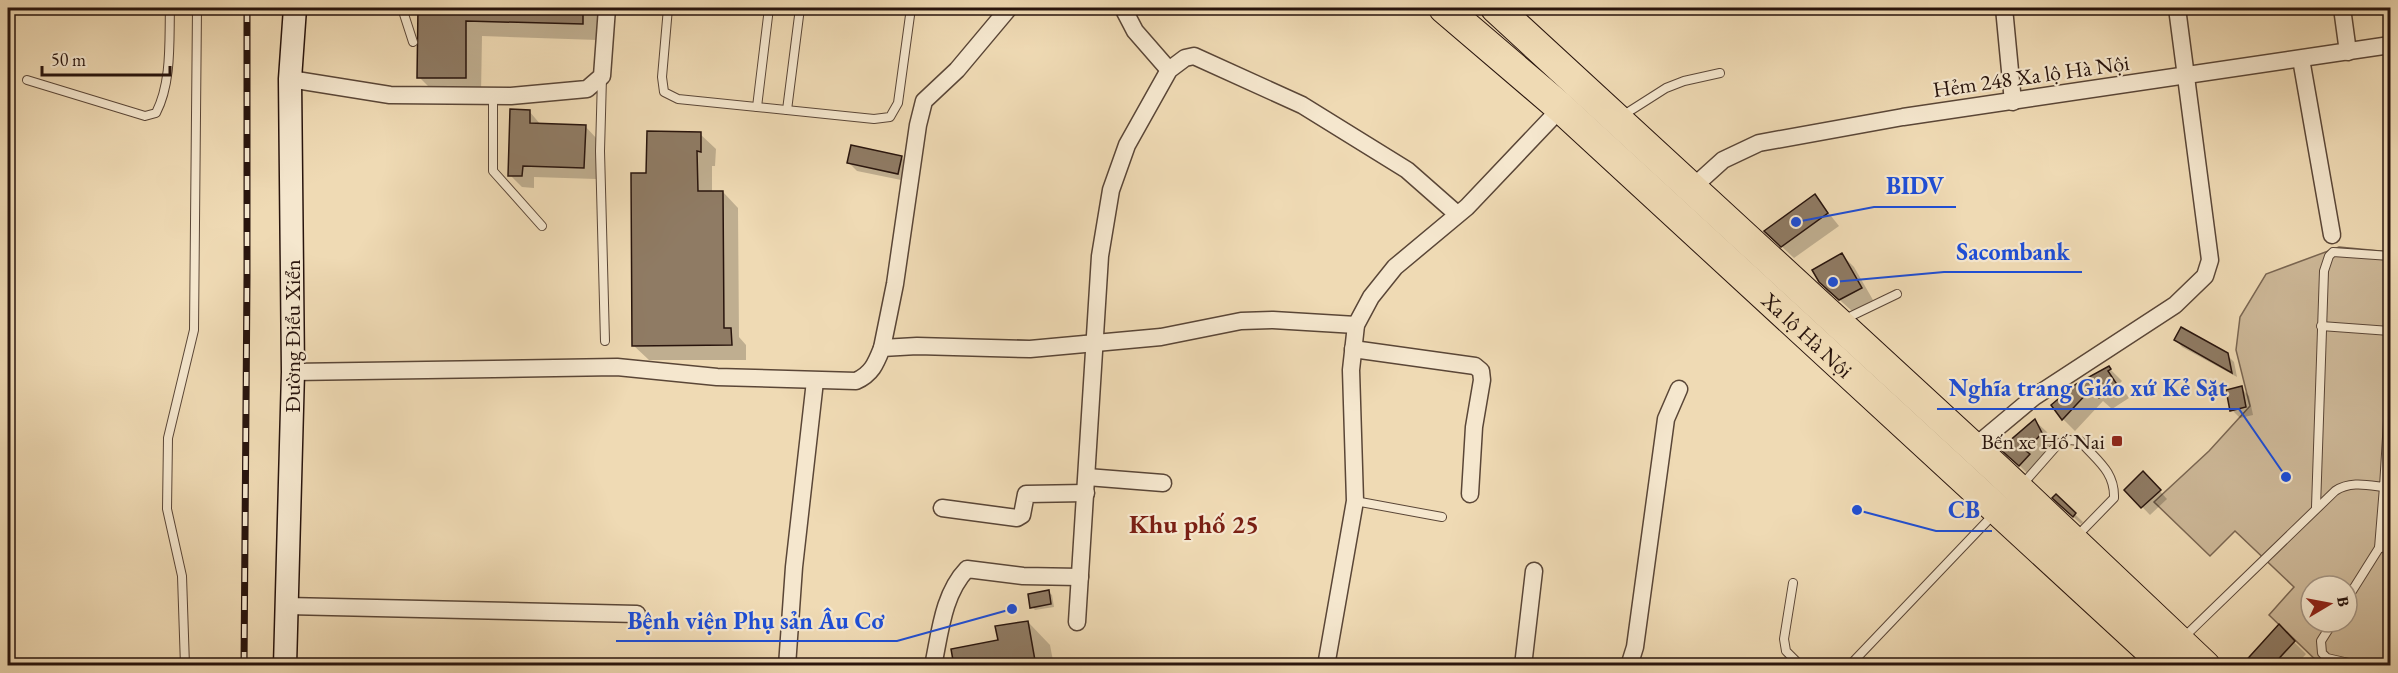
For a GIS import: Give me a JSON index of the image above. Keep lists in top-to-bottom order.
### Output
{
  "streets": {
    "highway": ["Xa lộ Hà Nội"],
    "street": ["Hẻm 248 Xa lộ Hà Nội", "Đường Điểu Xiển"]
  },
  "crossings": [
    ["Hẻm 248 Xa lộ Hà Nội", "Xa lộ Hà Nội"]
  ],
  "districts": ["Khu phố 25"],
  "places": {
    "other": [
      "BIDV",
      "Sacombank",
      "Nghĩa trang Giáo xứ Kẻ Sặt",
      "CB",
      "Bệnh viện Phụ sản Âu Cơ"
    ],
    "transit": ["Bến xe Hố Nai"]
  },
  "scale_bar": "50 m",
  "north": "right"
}
